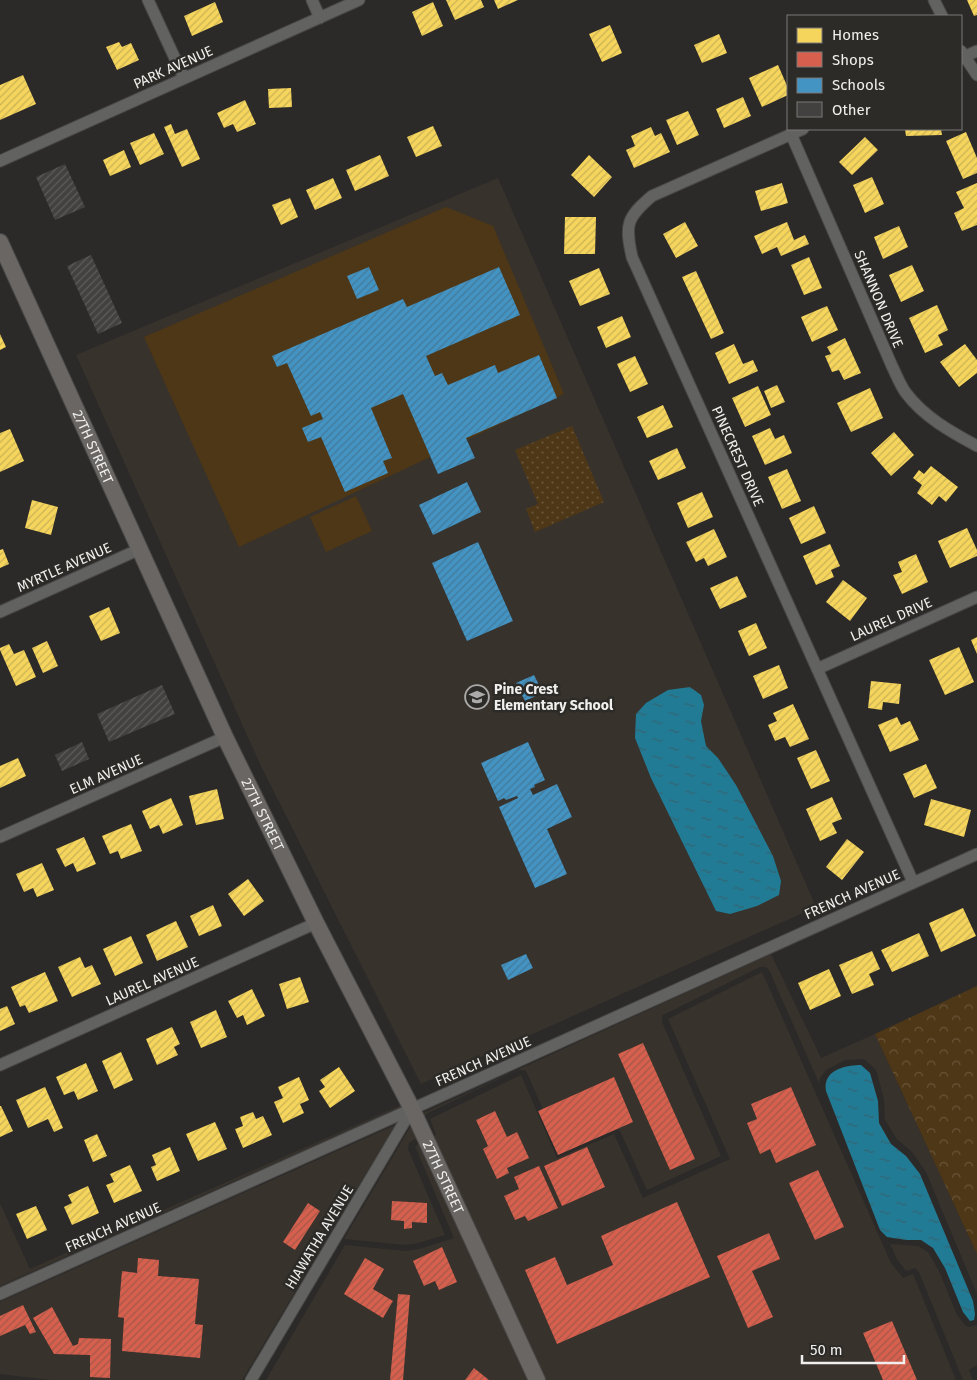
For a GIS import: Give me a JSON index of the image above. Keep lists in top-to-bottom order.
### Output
{
  "streets": {
    "main road": ["27TH STREET"],
    "street": [
      "PARK AVENUE",
      "SHANNON DRIVE",
      "PINECREST DRIVE",
      "MYRTLE AVENUE",
      "LAUREL DRIVE",
      "ELM AVENUE",
      "FRENCH AVENUE",
      "LAUREL AVENUE",
      "HIAWATHA AVENUE"
    ]
  },
  "crossings": [
    ["SHANNON DRIVE", "PINECREST DRIVE"],
    ["27TH STREET", "MYRTLE AVENUE"],
    ["27TH STREET", "ELM AVENUE"],
    ["27TH STREET", "FRENCH AVENUE"],
    ["27TH STREET", "LAUREL AVENUE"],
    ["27TH STREET", "HIAWATHA AVENUE"],
    ["PINECREST DRIVE", "LAUREL DRIVE"],
    ["PINECREST DRIVE", "FRENCH AVENUE"],
    ["FRENCH AVENUE", "HIAWATHA AVENUE"]
  ],
  "places": {
    "school or university": ["Pine Crest Elementary School"]
  },
  "legend": [
    "Homes",
    "Shops",
    "Schools",
    "Other"
  ],
  "scale_bar": "50 m"
}
